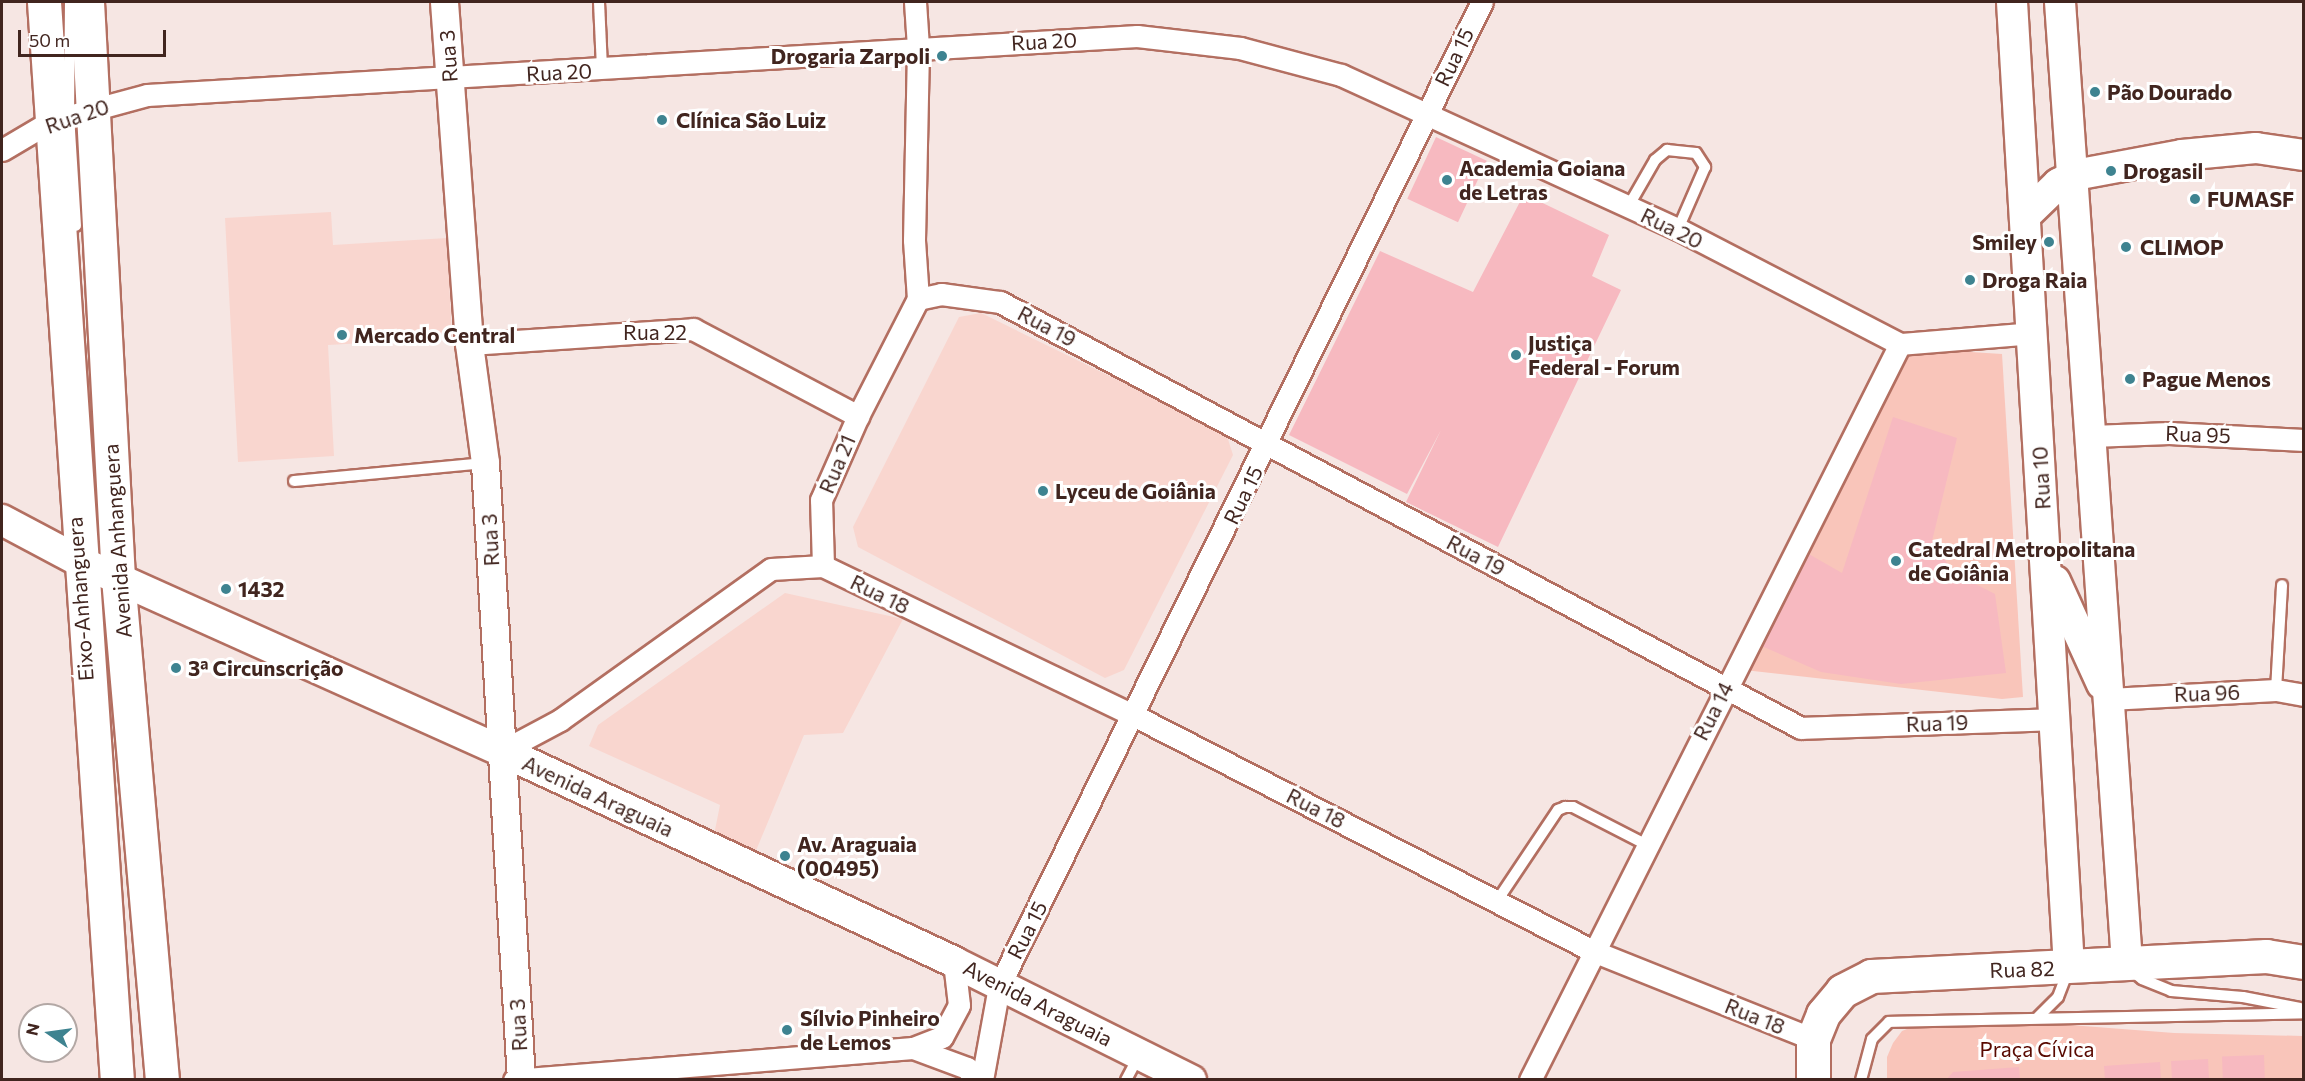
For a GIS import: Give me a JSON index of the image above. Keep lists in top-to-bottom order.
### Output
{
  "streets": {
    "main road": [
      "Rua 10",
      "Avenida Anhanguera",
      "Avenida Araguaia",
      "Rua 82"
    ],
    "street": [
      "Rua 20",
      "Rua 3",
      "Rua 15",
      "Rua 19",
      "Rua 22",
      "Rua 95",
      "Rua 21",
      "Rua 18",
      "Rua 96",
      "Rua 14"
    ]
  },
  "crossings": [
    ["Rua 20", "Rua 3"],
    ["Rua 20", "Rua 15"],
    ["Rua 20", "Avenida Anhanguera"],
    ["Rua 20", "Rua 14"],
    ["Rua 3", "Rua 22"],
    ["Rua 3", "Avenida Araguaia"],
    ["Rua 15", "Rua 19"],
    ["Rua 15", "Rua 18"],
    ["Rua 15", "Avenida Araguaia"],
    ["Rua 19", "Rua 21"],
    ["Rua 19", "Rua 10"],
    ["Rua 19", "Rua 14"],
    ["Rua 22", "Rua 21"],
    ["Rua 21", "Rua 18"],
    ["Rua 10", "Rua 82"],
    ["Avenida Anhanguera", "Avenida Araguaia"],
    ["Rua 18", "Rua 14"],
    ["Rua 18", "Rua 82"]
  ],
  "parks": ["Praça Cívica"],
  "places": [
    "Drogaria Zarpoli",
    "Pão Dourado",
    "Clínica São Luiz",
    "Drogasil",
    "Academia Goiana de Letras",
    "FUMASF",
    "Smiley",
    "CLIMOP",
    "Droga Raia",
    "Mercado Central",
    "Justiça Federal - Forum",
    "Pague Menos",
    "Lyceu de Goiânia",
    "Catedral Metropolitana de Goiânia",
    "1432",
    "3ª Circunscrição",
    "Av. Araguaia (00495)",
    "Sílvio Pinheiro de Lemos"
  ],
  "scale_bar": "50 m",
  "north": "left"
}
